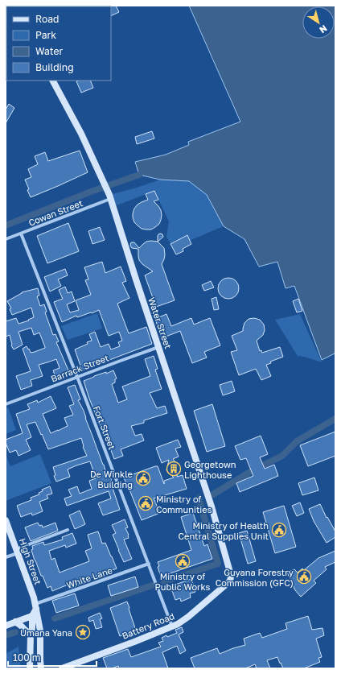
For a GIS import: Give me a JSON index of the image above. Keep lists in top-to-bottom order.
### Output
{
  "streets": {
    "street": [
      "Cowan Street",
      "Water Street",
      "Barrack Street",
      "Fort Street",
      "High Street",
      "White Lane",
      "Battery Road"
    ]
  },
  "crossings": [
    ["Cowan Street", "Water Street"],
    ["Cowan Street", "Fort Street"],
    ["Water Street", "Barrack Street"],
    ["Water Street", "Battery Road"],
    ["Barrack Street", "Fort Street"],
    ["Fort Street", "White Lane"],
    ["Fort Street", "Battery Road"],
    ["High Street", "White Lane"]
  ],
  "places": {
    "building": ["Georgetown Lighthouse"],
    "public building": [
      "De Winkle Building",
      "Ministry of Communities",
      "Ministry of Health Central Supplies Unit",
      "Ministry of Public Works",
      "Guyana Forestry Commission (GFC)"
    ],
    "place": ["Umana Yana"]
  },
  "legend": [
    "Road",
    "Park",
    "Water",
    "Building"
  ],
  "scale_bar": "100 m",
  "north": "bottom right"
}
